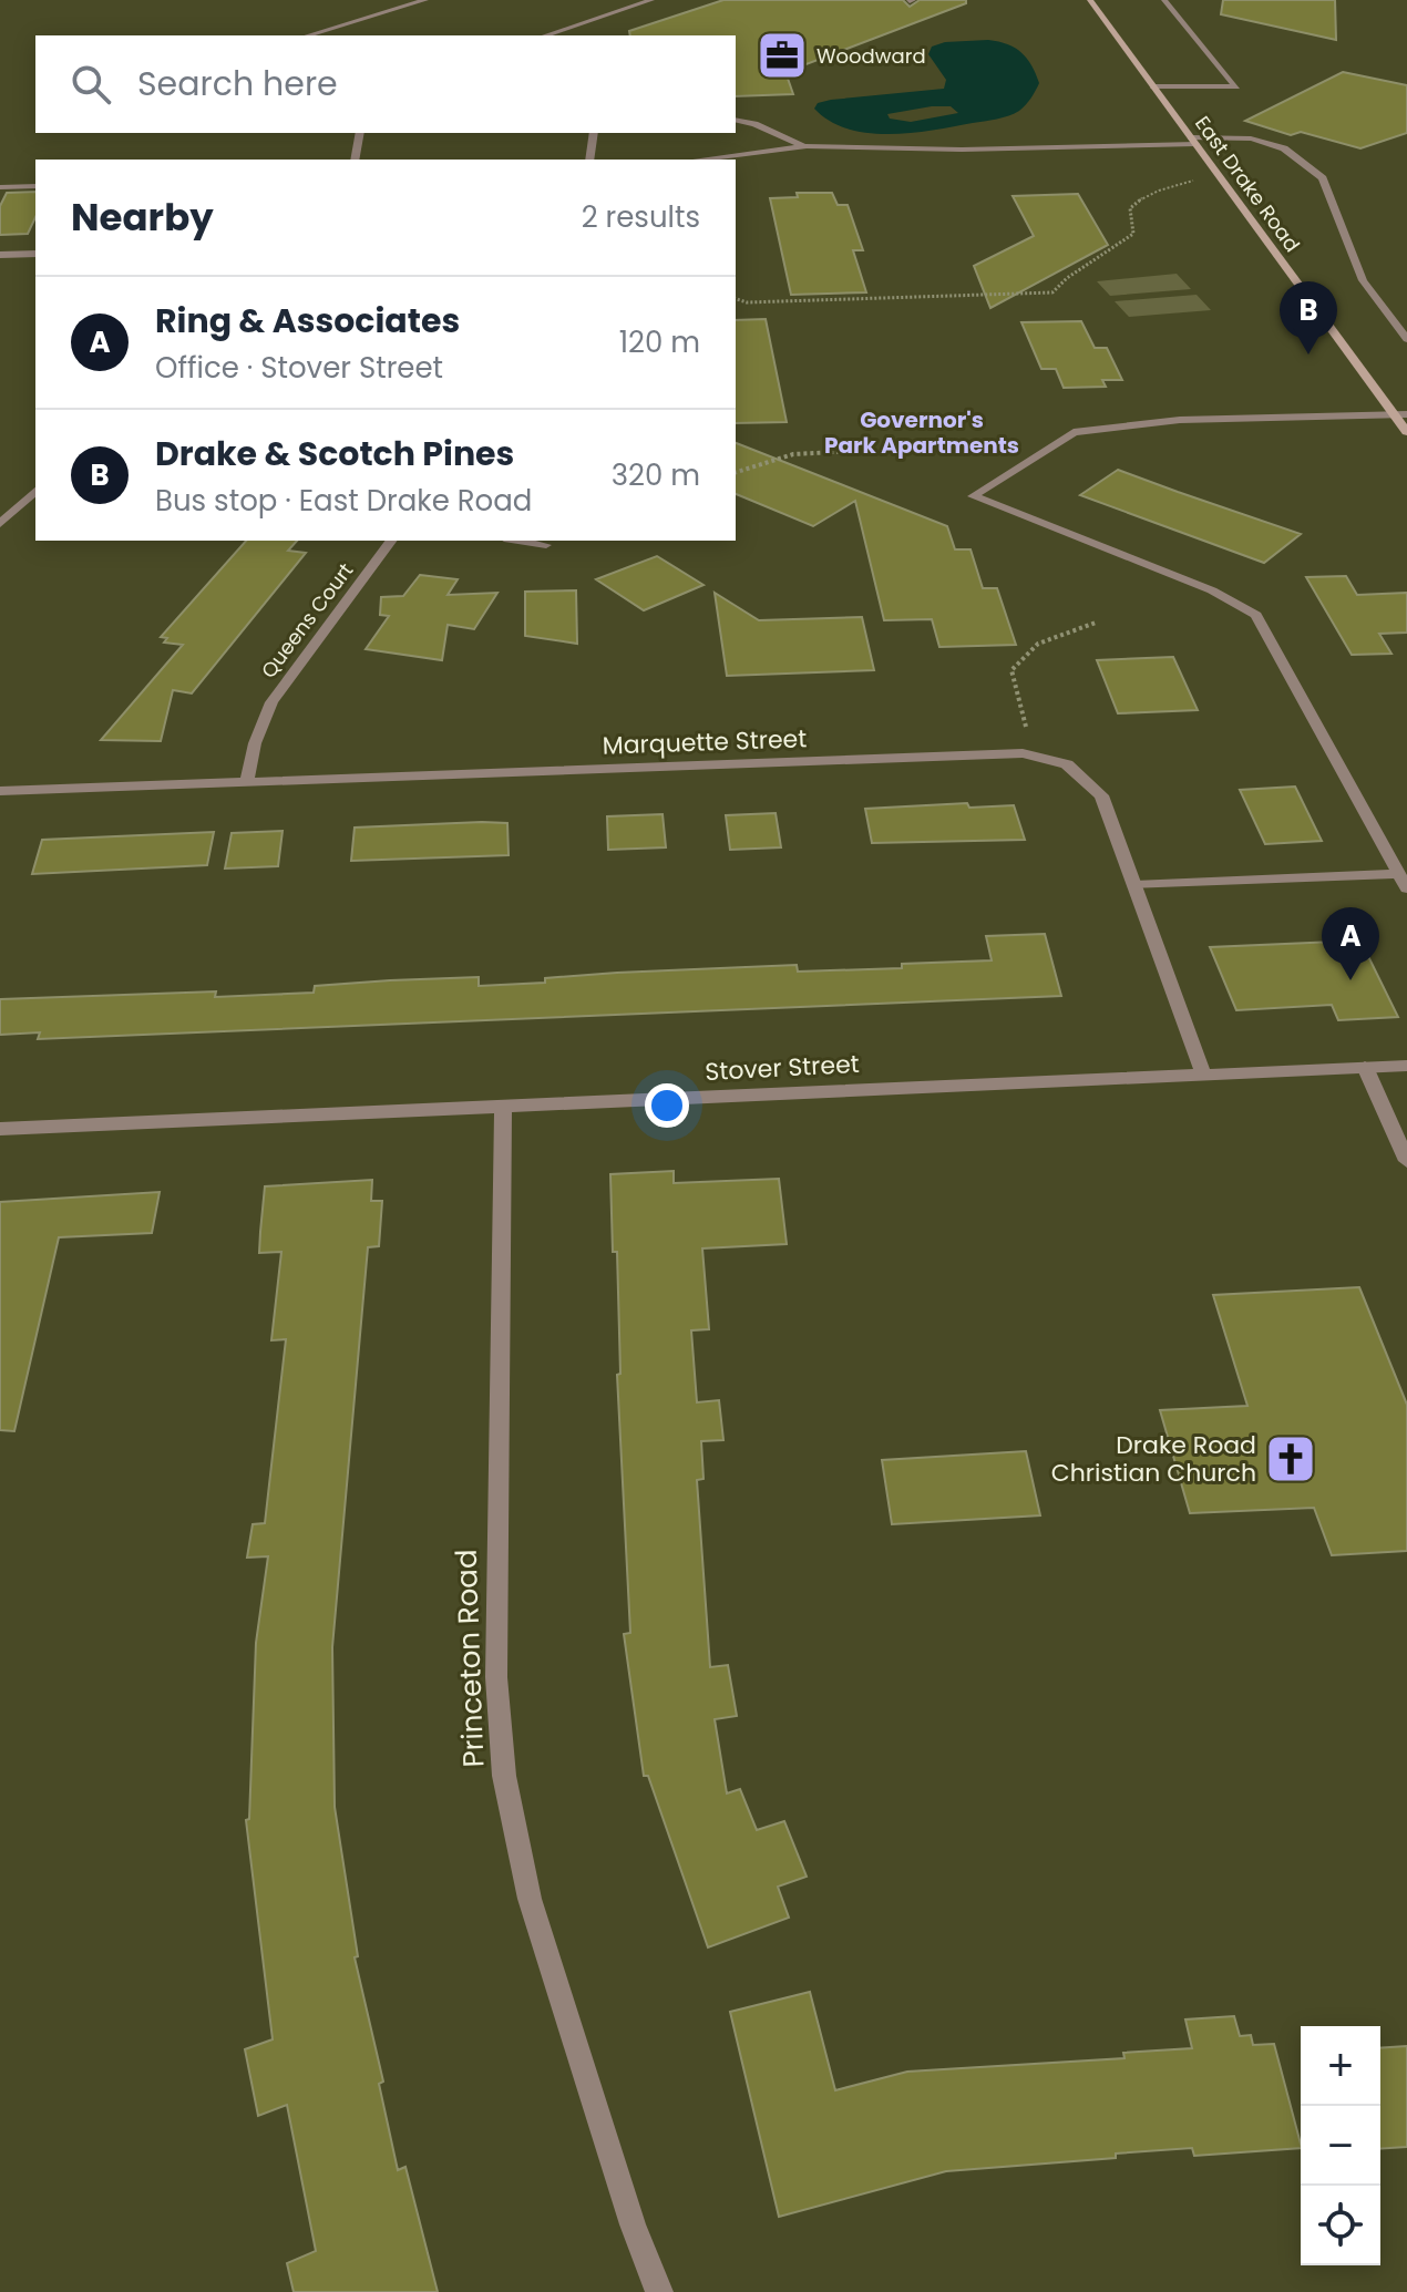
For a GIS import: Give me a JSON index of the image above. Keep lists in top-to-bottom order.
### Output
{
  "streets": {
    "main road": ["East Drake Road"],
    "street": [
      "Queens Court",
      "Marquette Street",
      "Stover Street",
      "Princeton Road"
    ]
  },
  "crossings": [
    ["Queens Court", "Marquette Street"],
    ["Marquette Street", "Stover Street"],
    ["Stover Street", "Princeton Road"]
  ],
  "districts": ["Governor's Park Apartments"],
  "places": {
    "office": ["Woodward"],
    "church": ["Drake Road Christian Church"]
  },
  "page": {
    "search": "Search here",
    "heading": ["Nearby", "2 results"],
    "list": [
      {
        "mark": "A",
        "name": "Ring & Associates",
        "note": "Office · Stover Street",
        "value": "120 m"
      },
      {
        "mark": "B",
        "name": "Drake & Scotch Pines",
        "note": "Bus stop · East Drake Road",
        "value": "320 m"
      }
    ],
    "pins": ["B", "A"],
    "map_buttons": ["+", "−"]
  }
}
